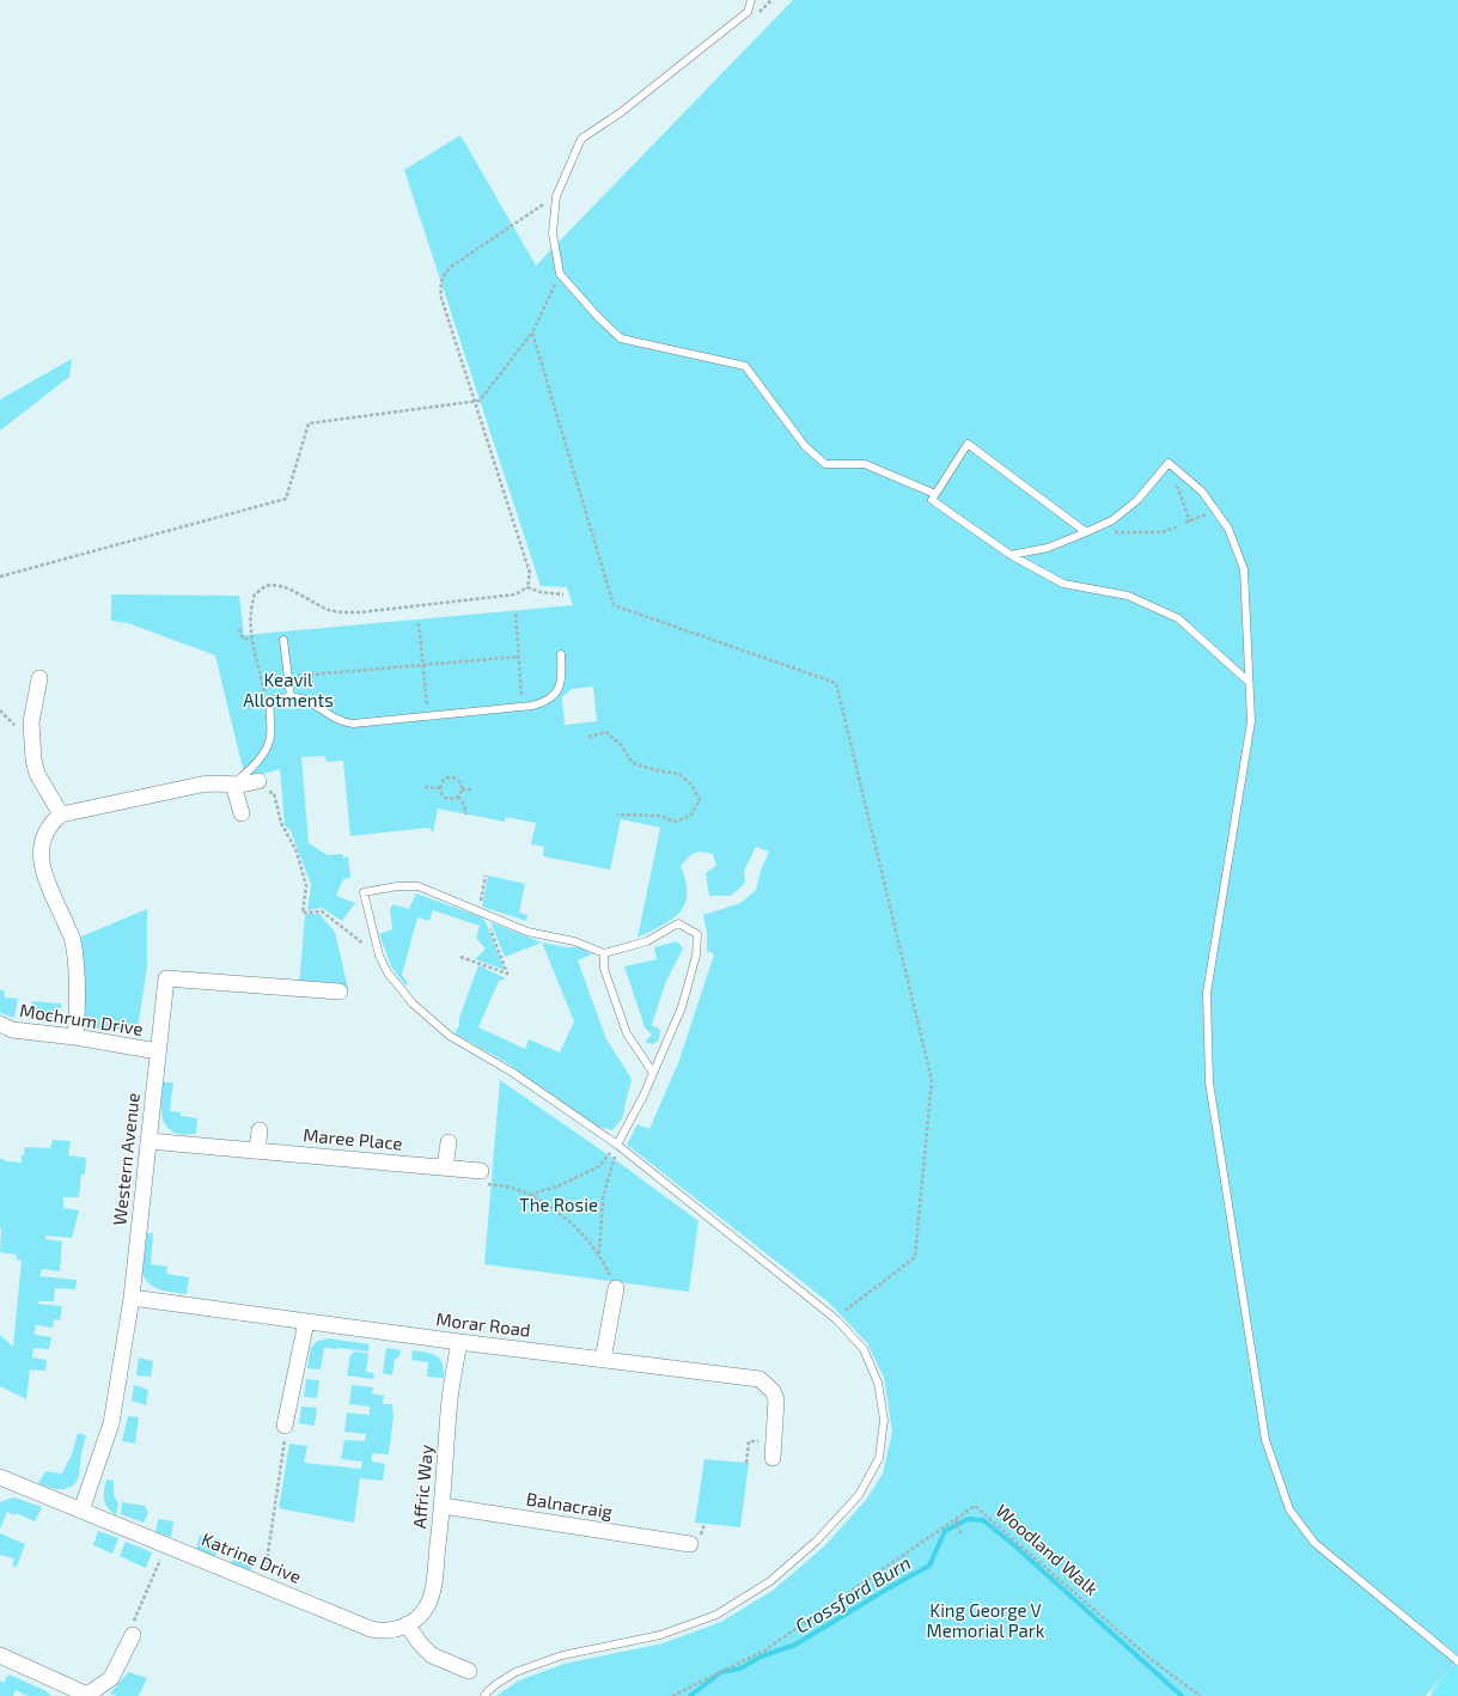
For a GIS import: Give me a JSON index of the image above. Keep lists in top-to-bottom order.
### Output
{
  "streets": {
    "street": [
      "Mochrum Drive",
      "Maree Place",
      "Western Avenue",
      "Morar Road",
      "Affric Way",
      "Balnacraig",
      "Katrine Drive"
    ],
    "path": ["Woodland Walk"]
  },
  "crossings": [
    ["Mochrum Drive", "Western Avenue"],
    ["Maree Place", "Western Avenue"],
    ["Western Avenue", "Morar Road"],
    ["Western Avenue", "Katrine Drive"],
    ["Morar Road", "Affric Way"],
    ["Affric Way", "Balnacraig"],
    ["Affric Way", "Katrine Drive"]
  ],
  "water": ["Crossford Burn"],
  "parks": ["Keavil Allotments", "The Rosie", "King George V Memorial Park"]
}
